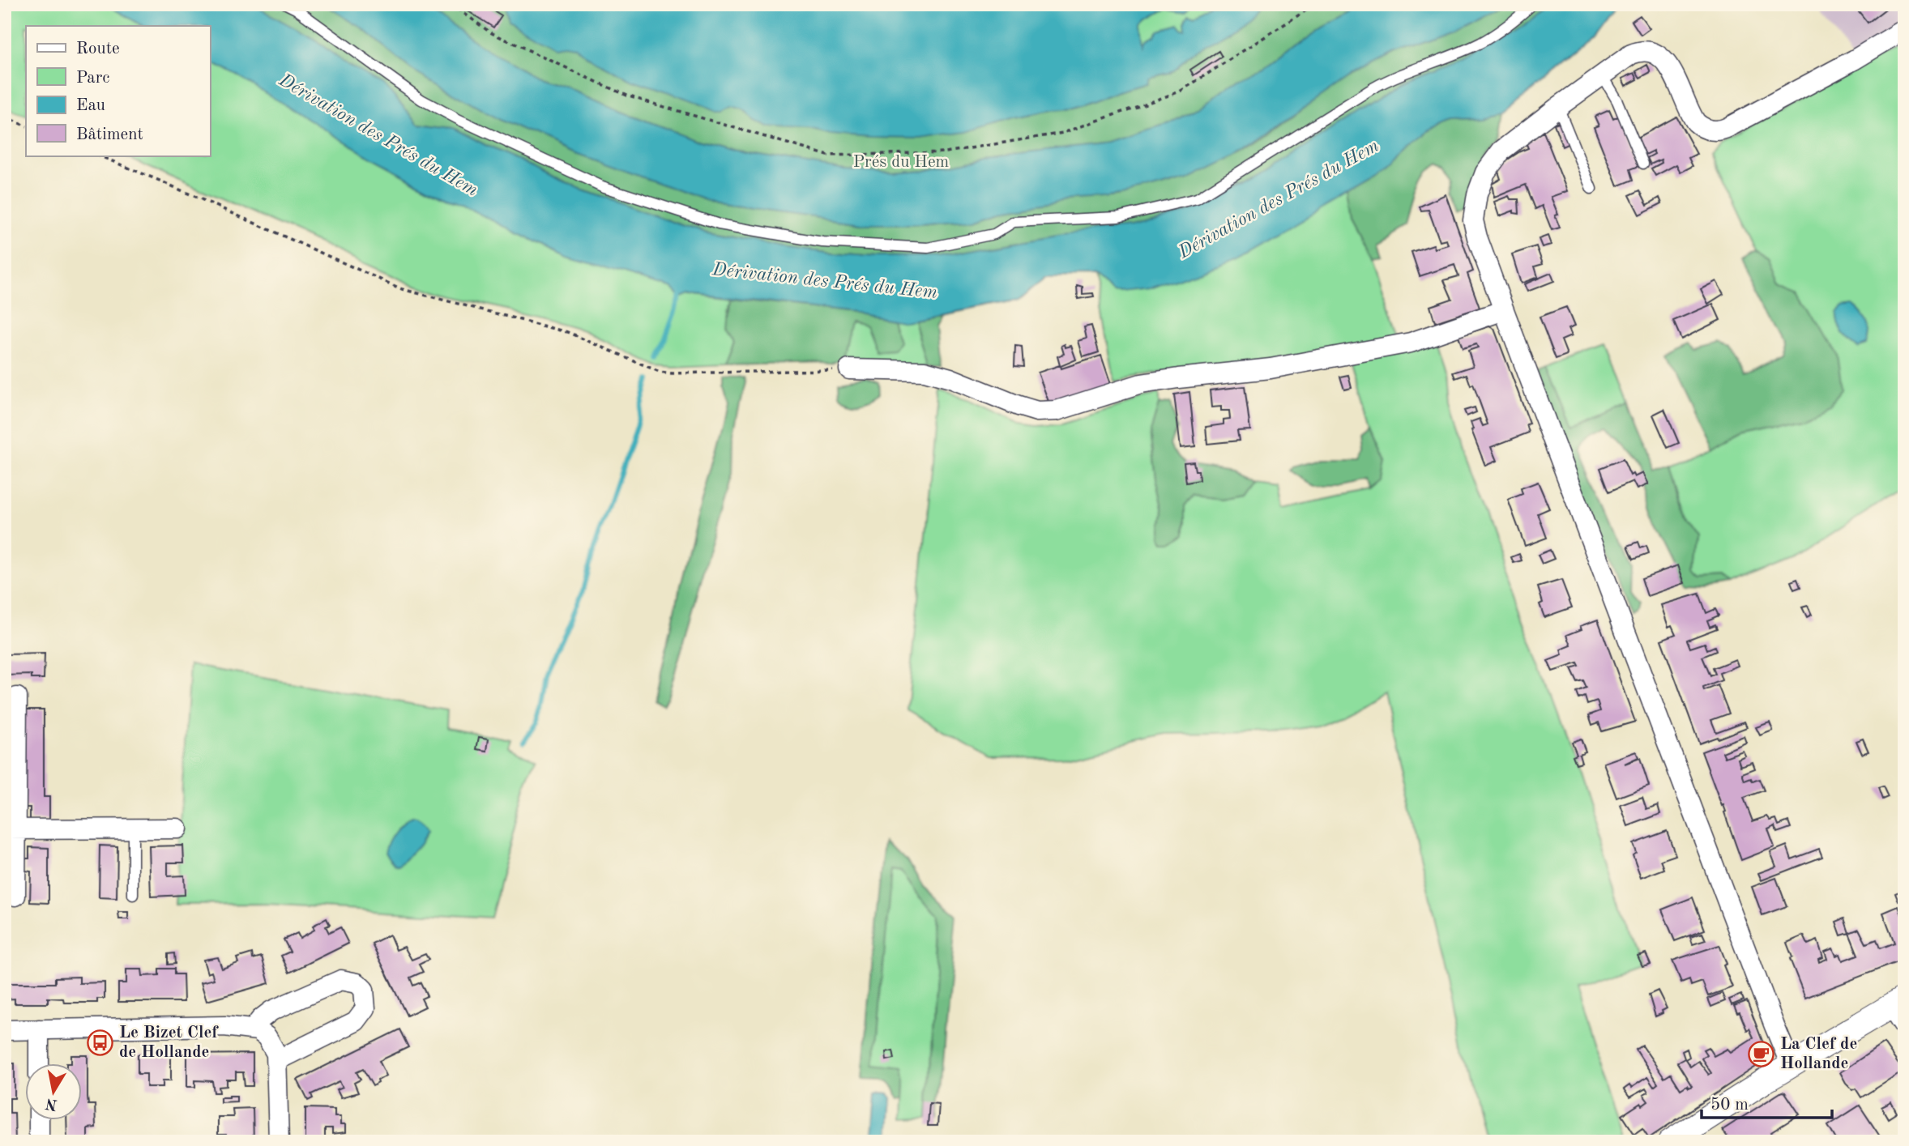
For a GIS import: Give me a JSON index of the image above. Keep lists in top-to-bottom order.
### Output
{
  "water": ["Dérivation des Prés du Hem"],
  "parks": ["Prés du Hem"],
  "places": {
    "bus stop": ["Le Bizet Clef de Hollande"],
    "cafe": ["La Clef de Hollande"]
  },
  "legend": [
    "Route",
    "Parc",
    "Eau",
    "Bâtiment"
  ],
  "scale_bar": "50 m",
  "north": "bottom"
}
